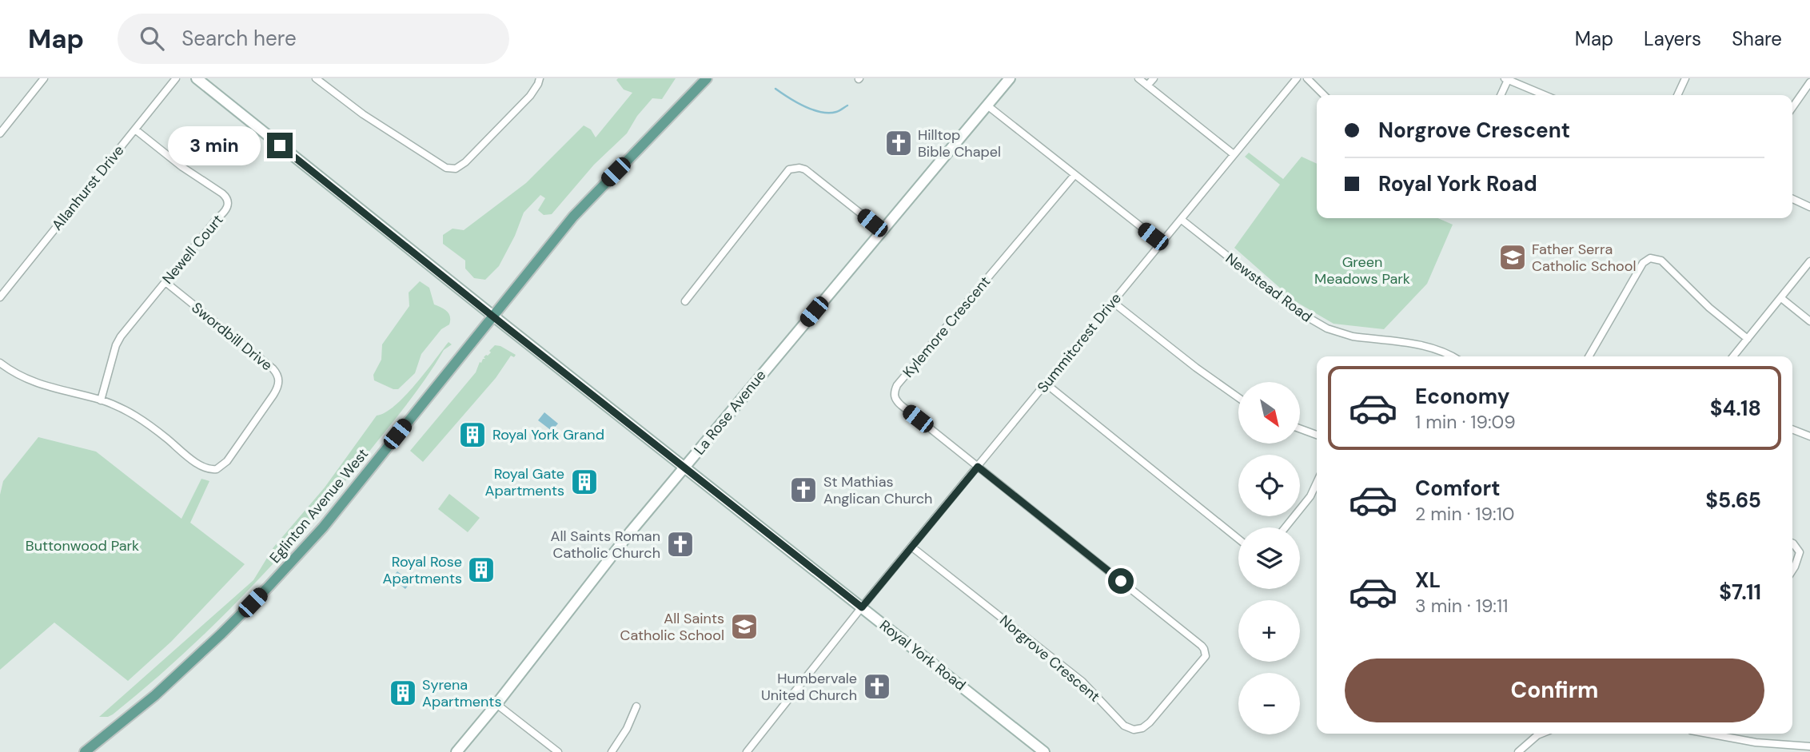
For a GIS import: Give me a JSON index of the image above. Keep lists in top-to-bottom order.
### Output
{
  "streets": {
    "main road": ["La Rose Avenue", "Eglinton Avenue West", "Royal York Road"],
    "street": [
      "Allanhurst Drive",
      "Newell Court",
      "Newstead Road",
      "Kylemore Crescent",
      "Swordbill Drive",
      "Summitcrest Drive",
      "Norgrove Crescent"
    ]
  },
  "crossings": [
    ["Allanhurst Drive", "Newell Court"],
    ["Newell Court", "Swordbill Drive"],
    ["Newstead Road", "Summitcrest Drive"],
    ["Kylemore Crescent", "Summitcrest Drive"],
    ["Kylemore Crescent", "Norgrove Crescent"],
    ["Summitcrest Drive", "Royal York Road"],
    ["Summitcrest Drive", "Norgrove Crescent"],
    ["La Rose Avenue", "Royal York Road"],
    ["Eglinton Avenue West", "Royal York Road"]
  ],
  "parks": ["Green Meadows Park", "Buttonwood Park"],
  "places": {
    "church": [
      "Hilltop Bible Chapel",
      "St Mathias Anglican Church",
      "All Saints Roman Catholic Church",
      "Humbervale United Church"
    ],
    "school or university": ["Father Serra Catholic School", "All Saints Catholic School"],
    "building": [
      "Royal York Grand",
      "Royal Gate Apartments",
      "Royal Rose Apartments",
      "Syrena Apartments"
    ]
  },
  "north": "bottom right",
  "page": {
    "header": "Map",
    "search": "Search here",
    "nav": ["Map", "Layers", "Share"],
    "banner": ["Norgrove Crescent", "Royal York Road"],
    "bubble": "3 min",
    "list": [
      {
        "name": "Economy",
        "note": "1 min · 19:09",
        "value": "$4.18"
      },
      {
        "name": "Comfort",
        "note": "2 min · 19:10",
        "value": "$5.65"
      },
      {
        "name": "XL",
        "note": "3 min · 19:11",
        "value": "$7.11"
      }
    ],
    "map_buttons": ["+", "−"],
    "buttons": "Confirm"
  }
}
